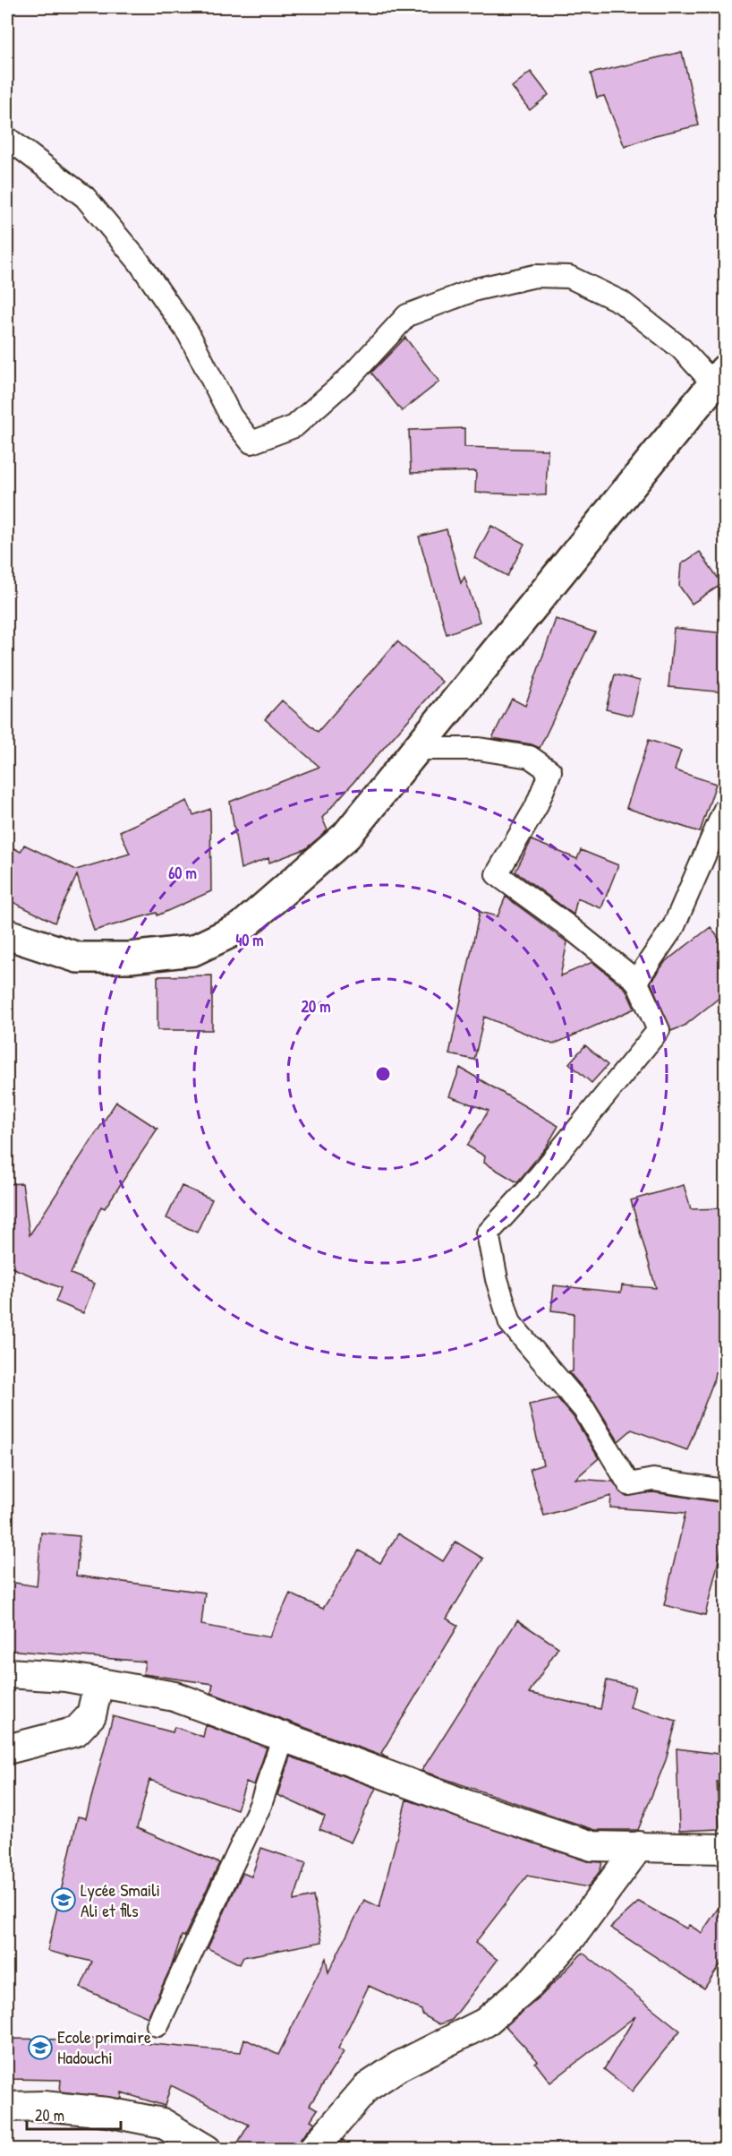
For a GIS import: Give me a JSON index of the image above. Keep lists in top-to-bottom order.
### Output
{
  "places": {
    "school or university": ["Lycée Smaili Ali et fils", "Ecole primaire Hadouchi"]
  },
  "scale_bar": "20 m",
  "rings": ["60 m", "40 m", "20 m"]
}
